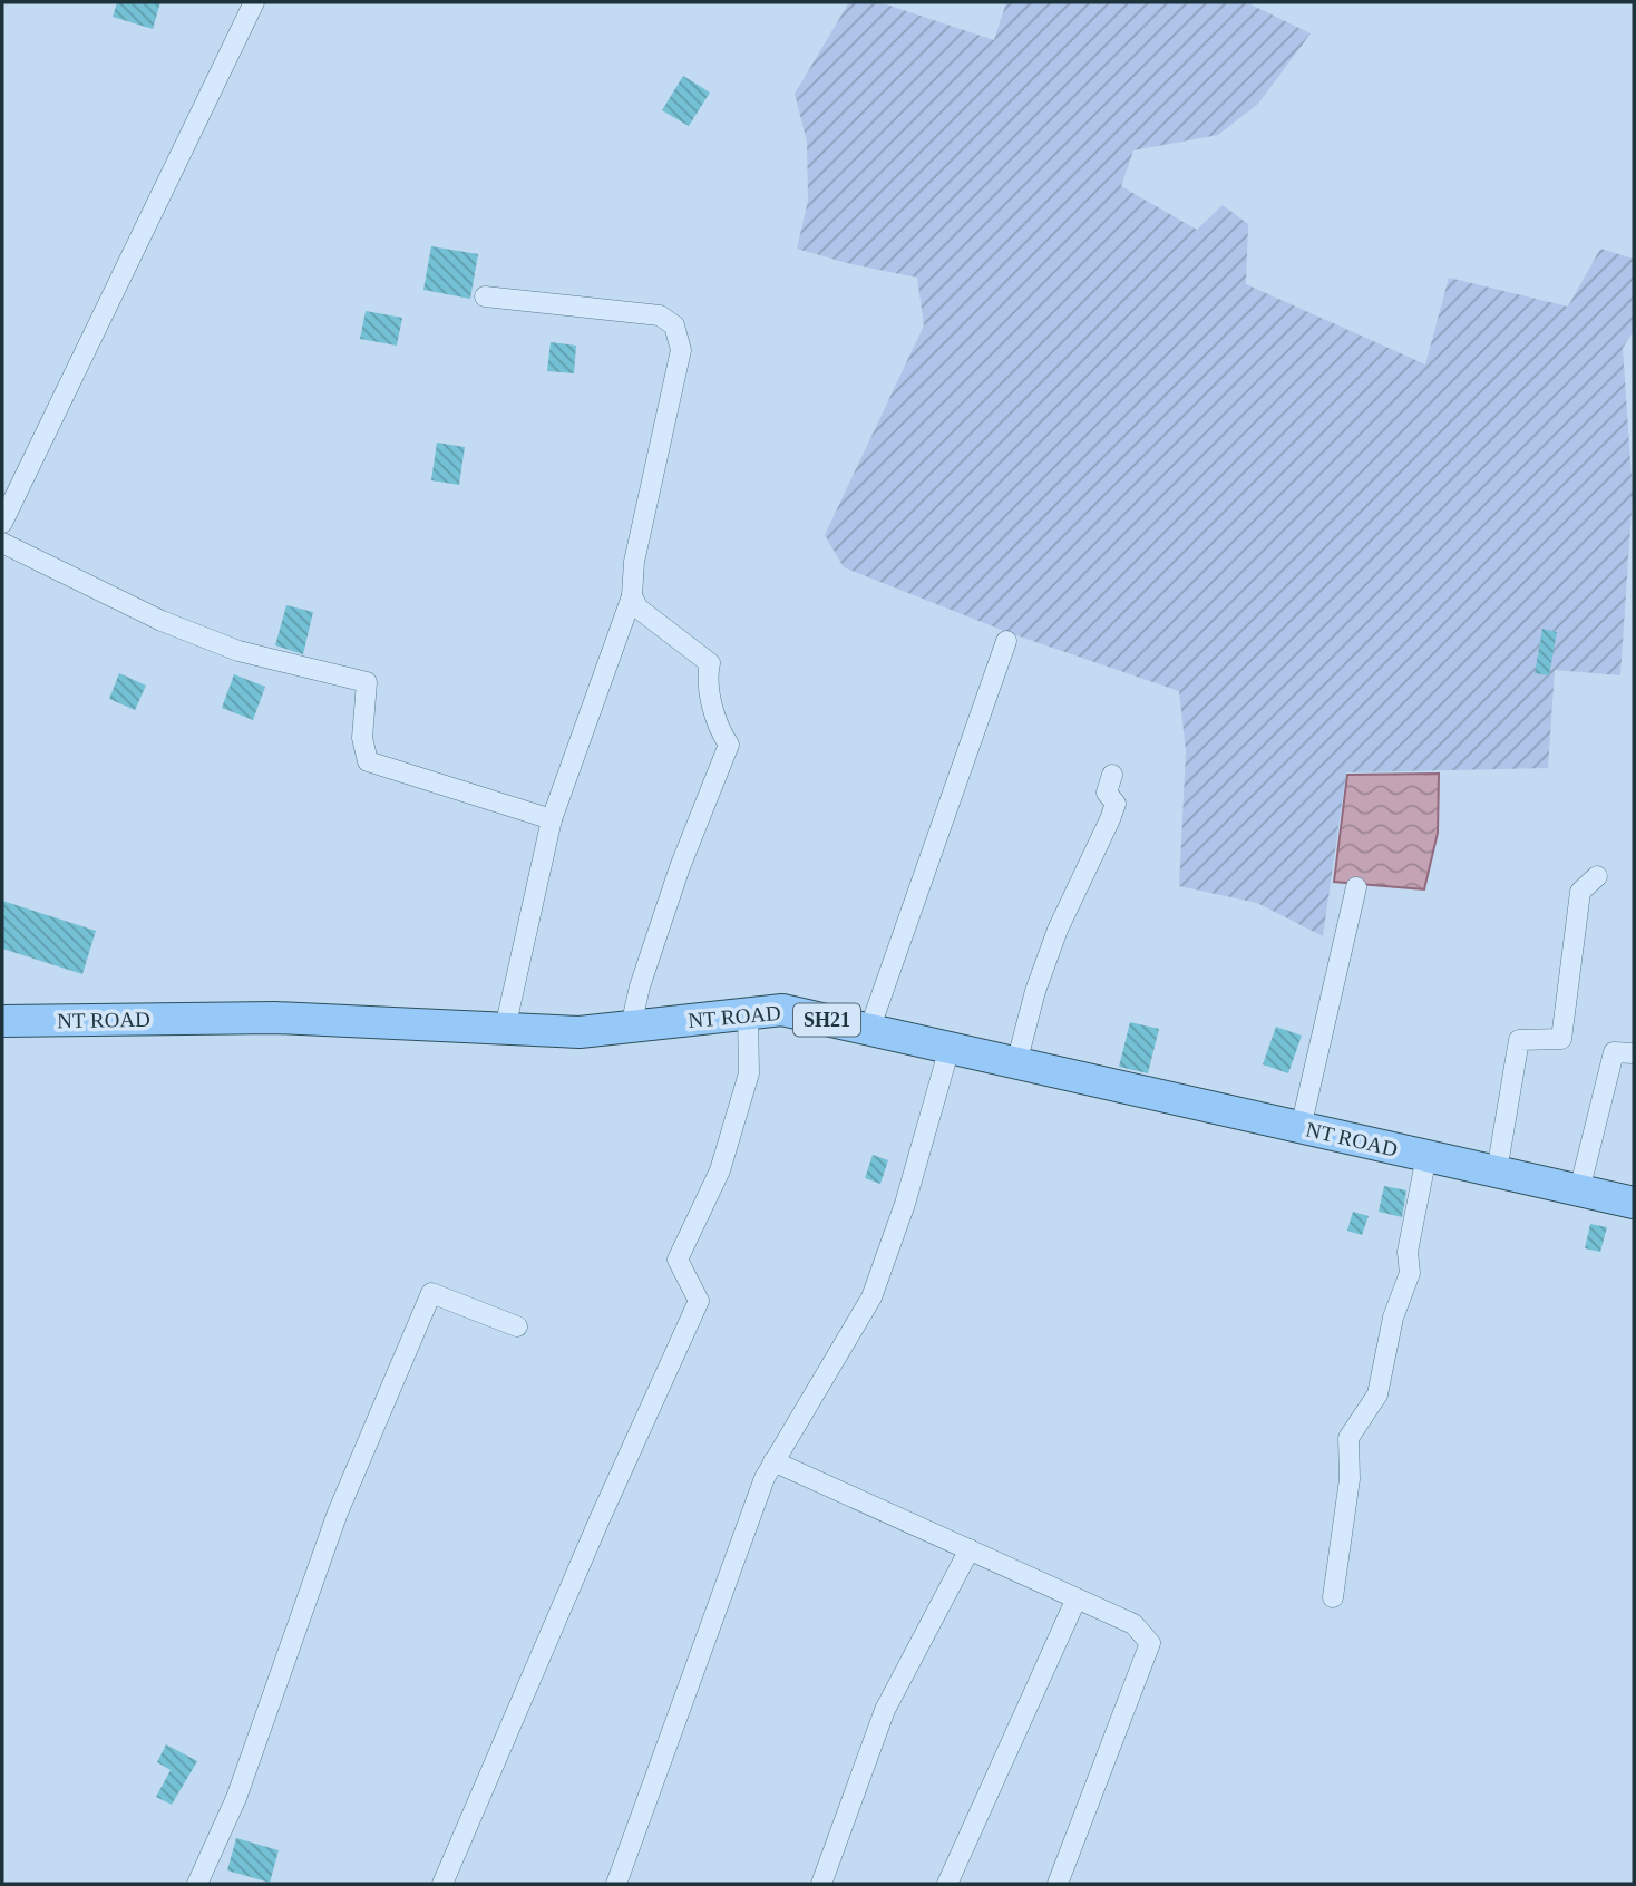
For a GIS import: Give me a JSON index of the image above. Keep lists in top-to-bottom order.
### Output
{
  "streets": {
    "main road": ["NT ROAD", "SH21"]
  }
}
